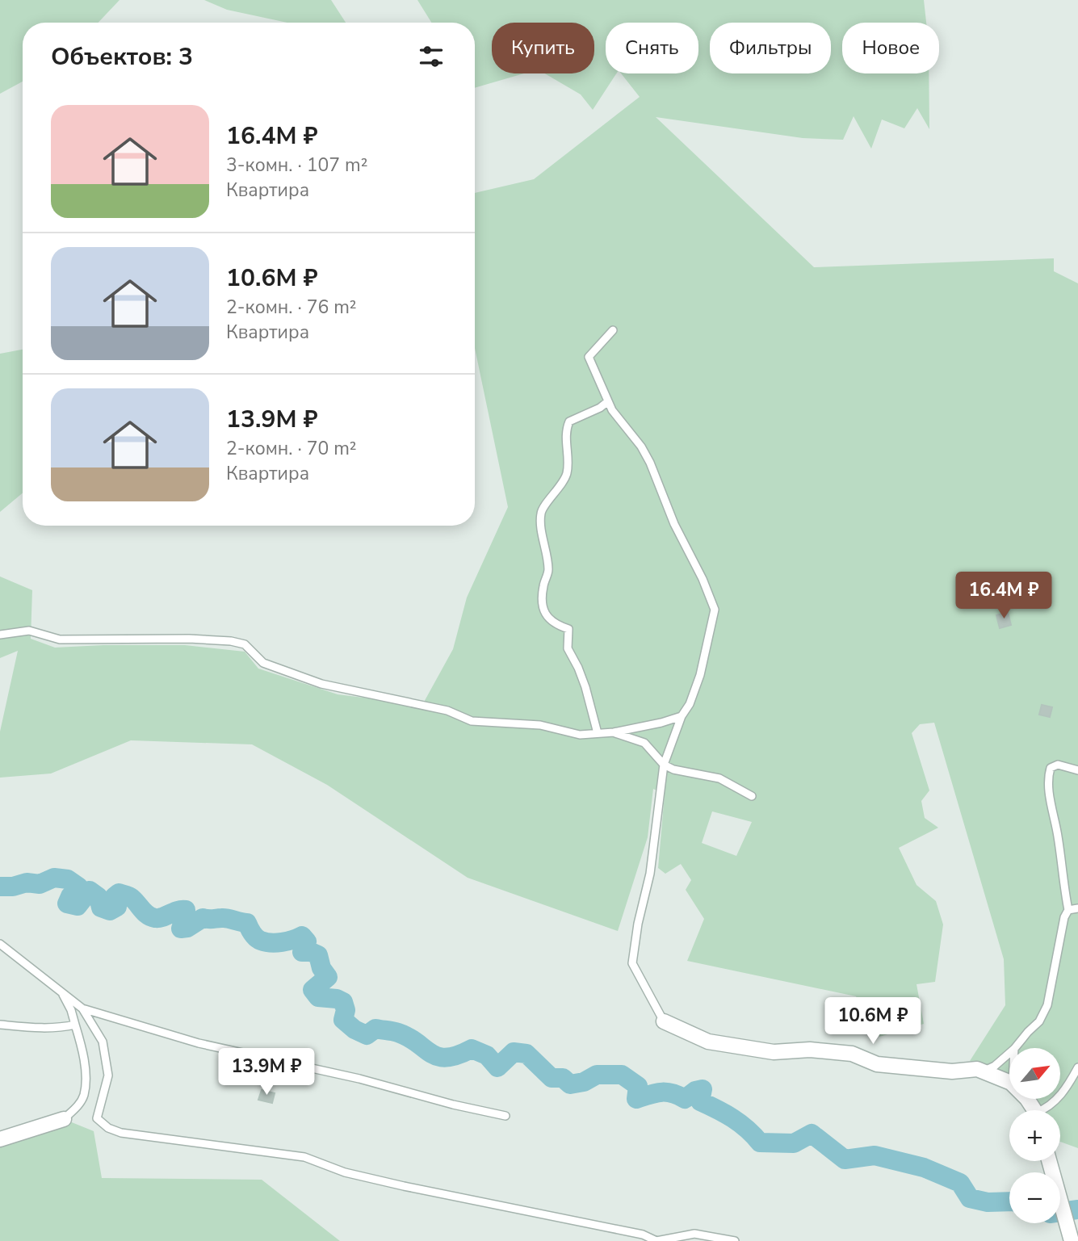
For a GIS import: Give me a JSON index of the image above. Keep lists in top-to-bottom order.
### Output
{
  "north": "top right",
  "page": {
    "chip": [
      "Купить",
      "Снять",
      "Фильтры",
      "Новое"
    ],
    "heading": "Объектов: 3",
    "list": [
      {
        "name": "16.4M ₽",
        "note": "3-комн. · 107 m² · Квартира"
      },
      {
        "name": "10.6M ₽",
        "note": "2-комн. · 76 m² · Квартира"
      },
      {
        "name": "13.9M ₽",
        "note": "2-комн. · 70 m² · Квартира"
      }
    ],
    "price": ["16.4M ₽", "10.6M ₽", "13.9M ₽"],
    "map_buttons": ["+", "−"]
  }
}
